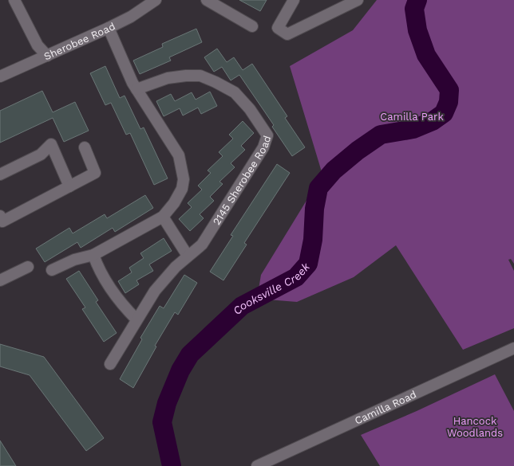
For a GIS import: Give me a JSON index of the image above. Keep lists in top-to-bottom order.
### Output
{
  "streets": {
    "street": ["Sherobee Road", "2145 Sherobee Road", "Camilla Road"]
  },
  "water": ["Cooksville Creek"],
  "parks": ["Camilla Park", "Hancock Woodlands"]
}
